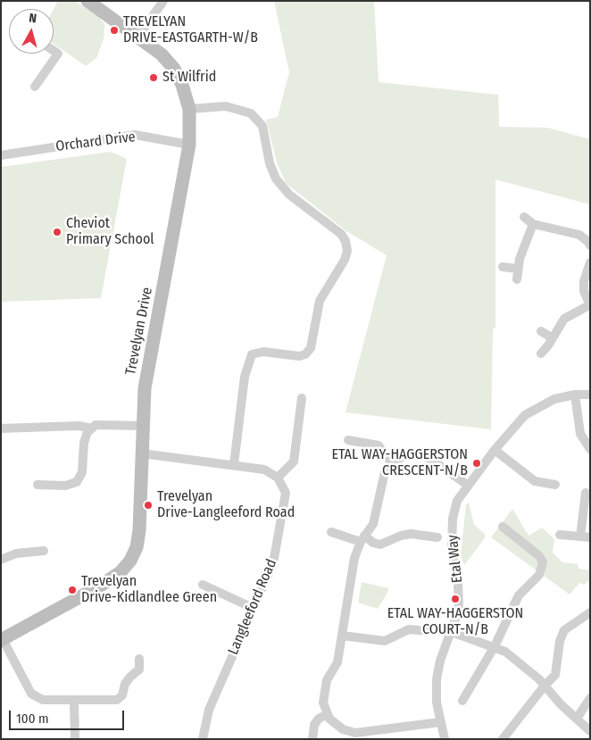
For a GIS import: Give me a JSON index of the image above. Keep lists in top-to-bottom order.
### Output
{
  "streets": {
    "street": [
      "Orchard Drive",
      "Trevelyan Drive",
      "Etal Way",
      "Langleeford Road"
    ]
  },
  "crossings": [
    ["Orchard Drive", "Trevelyan Drive"]
  ],
  "places": [
    "TREVELYAN DRIVE-EASTGARTH-W/B",
    "St Wilfrid",
    "Cheviot Primary School",
    "ETAL WAY-HAGGERSTON CRESCENT-N/B",
    "Trevelyan Drive-Langleeford Road",
    "Trevelyan Drive-Kidlandlee Green",
    "ETAL WAY-HAGGERSTON COURT-N/B"
  ],
  "scale_bar": "100 m",
  "north": "top"
}
